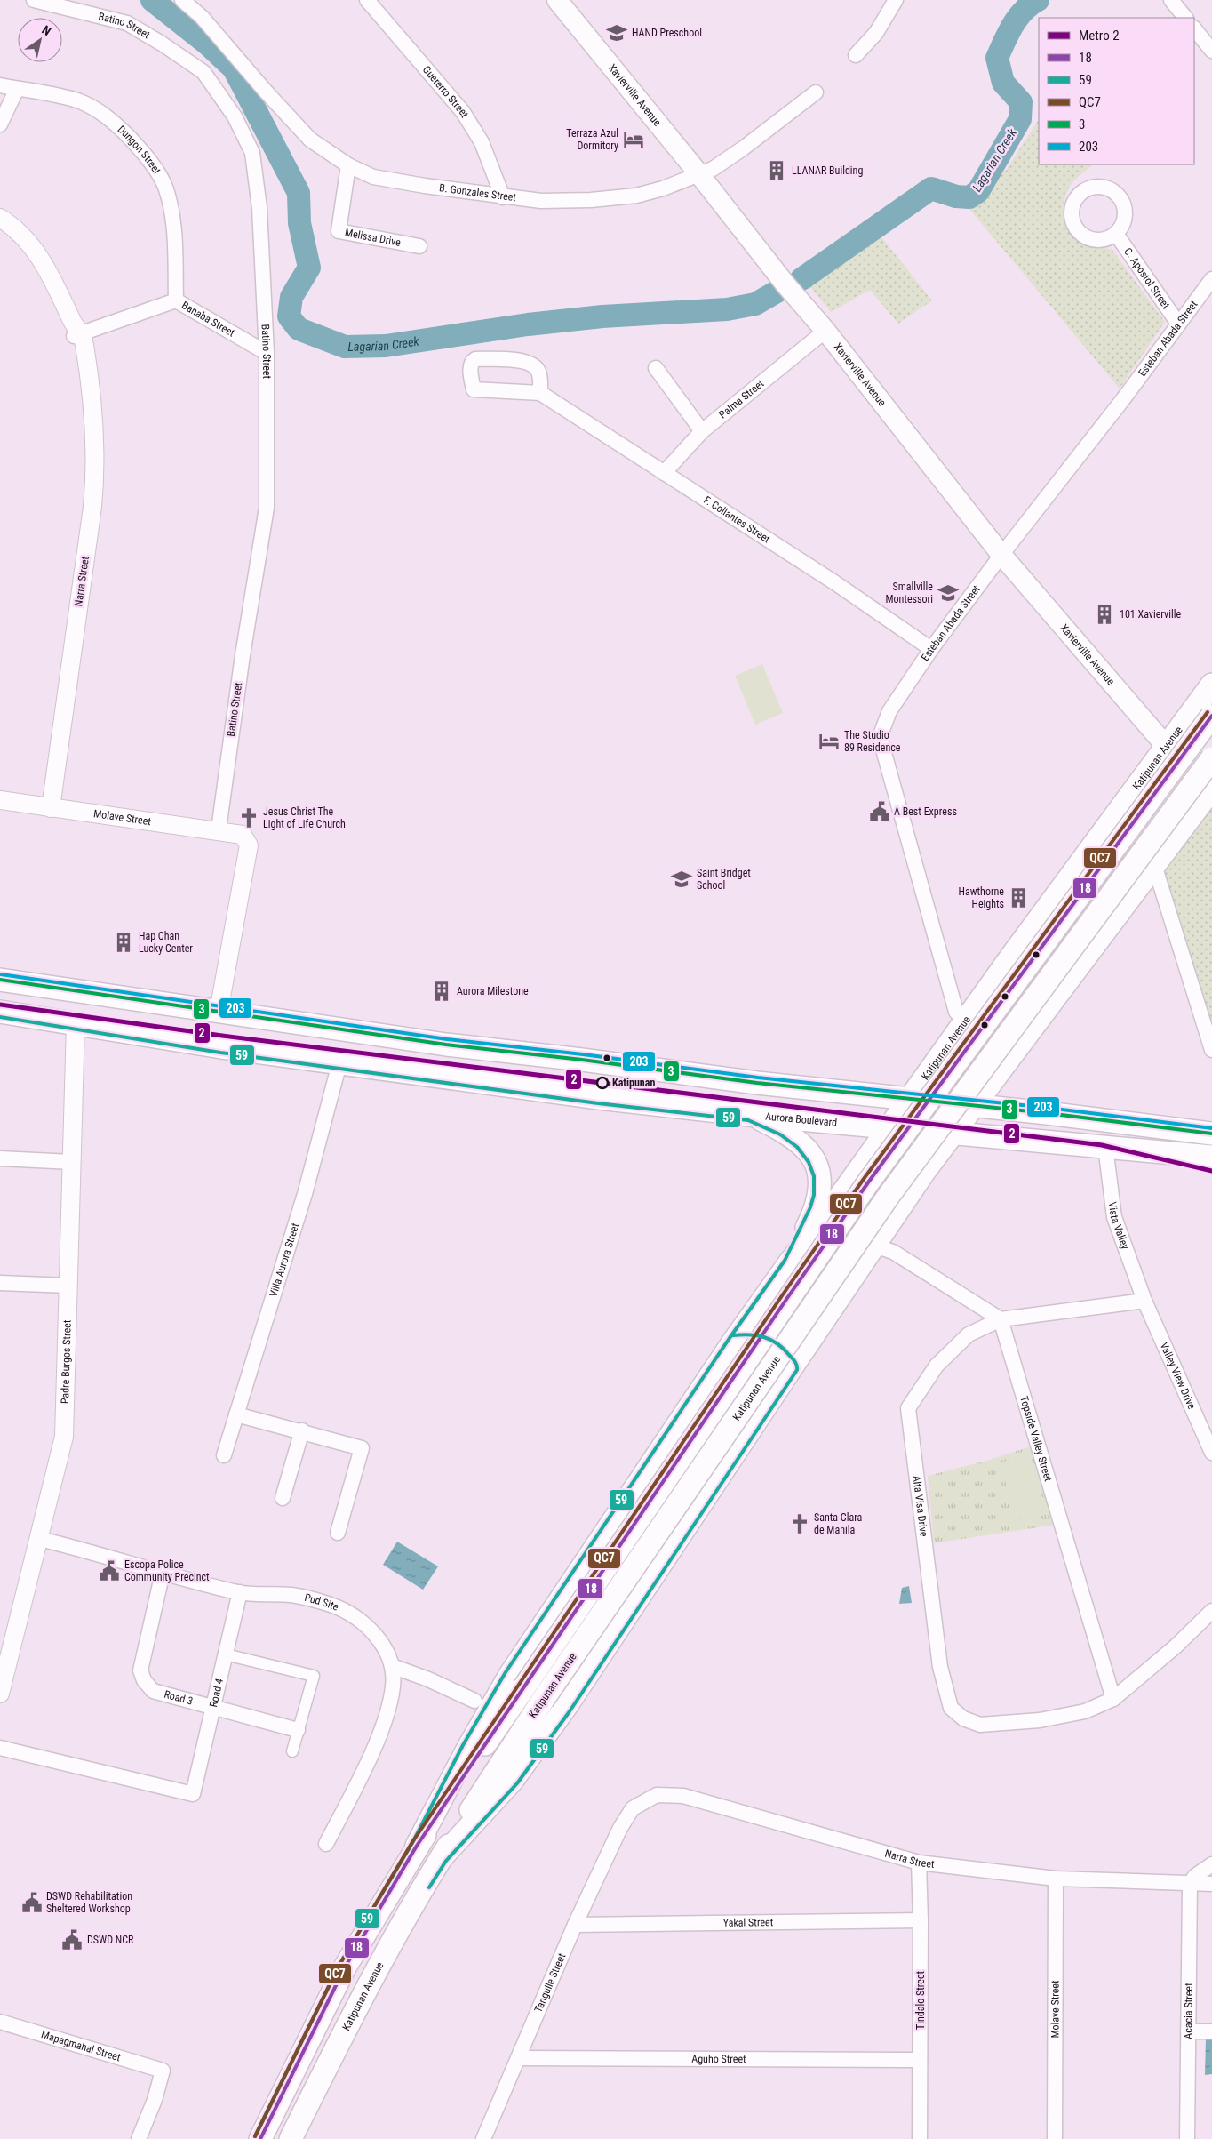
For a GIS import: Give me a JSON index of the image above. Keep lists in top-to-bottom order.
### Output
{
  "streets": {
    "main road": ["Xavierville Avenue", "Katipunan Avenue", "Aurora Boulevard"],
    "street": [
      "Batino Street",
      "Guererro Street",
      "Dungon Street",
      "B. Gonzales Street",
      "Melissa Drive",
      "C. Apostol Street",
      "Banaba Street",
      "Esteban Abada Street",
      "Palma Street",
      "F. Collantes Street",
      "Narra Street",
      "Molave Street",
      "Vista Valley",
      "Villa Aurora Street",
      "Padre Burgos Street",
      "Valley View Drive",
      "Topside Valley Street",
      "Alta Visa Drive",
      "Pud Site",
      "Road 4",
      "Road 3",
      "Yakal Street",
      "Tanguile Street",
      "Tindalo Street",
      "Acacia Street",
      "Mapagmahal Street",
      "Aguho Street"
    ]
  },
  "crossings": [
    ["Batino Street", "Banaba Street"],
    ["Batino Street", "Molave Street"],
    ["Guererro Street", "B. Gonzales Street"],
    ["Xavierville Avenue", "B. Gonzales Street"],
    ["Xavierville Avenue", "Esteban Abada Street"],
    ["Xavierville Avenue", "Palma Street"],
    ["Xavierville Avenue", "Katipunan Avenue"],
    ["Dungon Street", "Banaba Street"],
    ["B. Gonzales Street", "Melissa Drive"],
    ["C. Apostol Street", "Esteban Abada Street"],
    ["Banaba Street", "Narra Street"],
    ["Esteban Abada Street", "F. Collantes Street"],
    ["Esteban Abada Street", "Katipunan Avenue"],
    ["Palma Street", "F. Collantes Street"],
    ["Narra Street", "Molave Street"],
    ["Narra Street", "Tanguile Street"],
    ["Narra Street", "Tindalo Street"],
    ["Narra Street", "Acacia Street"],
    ["Katipunan Avenue", "Aurora Boulevard"],
    ["Aurora Boulevard", "Vista Valley"],
    ["Aurora Boulevard", "Villa Aurora Street"],
    ["Aurora Boulevard", "Padre Burgos Street"],
    ["Vista Valley", "Valley View Drive"],
    ["Vista Valley", "Alta Visa Drive"],
    ["Padre Burgos Street", "Pud Site"],
    ["Valley View Drive", "Alta Visa Drive"],
    ["Topside Valley Street", "Alta Visa Drive"],
    ["Pud Site", "Road 4"],
    ["Pud Site", "Road 3"],
    ["Road 4", "Road 3"],
    ["Yakal Street", "Tanguile Street"],
    ["Yakal Street", "Tindalo Street"],
    ["Tanguile Street", "Aguho Street"],
    ["Tindalo Street", "Aguho Street"]
  ],
  "water": ["Lagarian Creek"],
  "places": {
    "school or university": ["HAND Preschool", "Smallville Montessori", "Saint Bridget School"],
    "hotel": ["Terraza Azul Dormitory", "The Studio 89 Residence"],
    "building": [
      "LLANAR Building",
      "101 Xavierville",
      "Hawthorne Heights",
      "Hap Chan Lucky Center",
      "Aurora Milestone"
    ],
    "public building": [
      "A Best Express",
      "Escopa Police Community Precinct",
      "DSWD Rehabilitation Sheltered Workshop",
      "DSWD NCR"
    ],
    "church": ["Jesus Christ The Light of Life Church", "Santa Clara de Manila"],
    "other": ["Katipunan"]
  },
  "lines": [
    "transit line QC7",
    "transit line 18",
    "transit line 203",
    "transit line 3",
    "metro line 2",
    "transit line 59"
  ],
  "legend": [
    "Metro 2",
    "18",
    "59",
    "QC7",
    "3",
    "203"
  ],
  "north": "top right"
}
